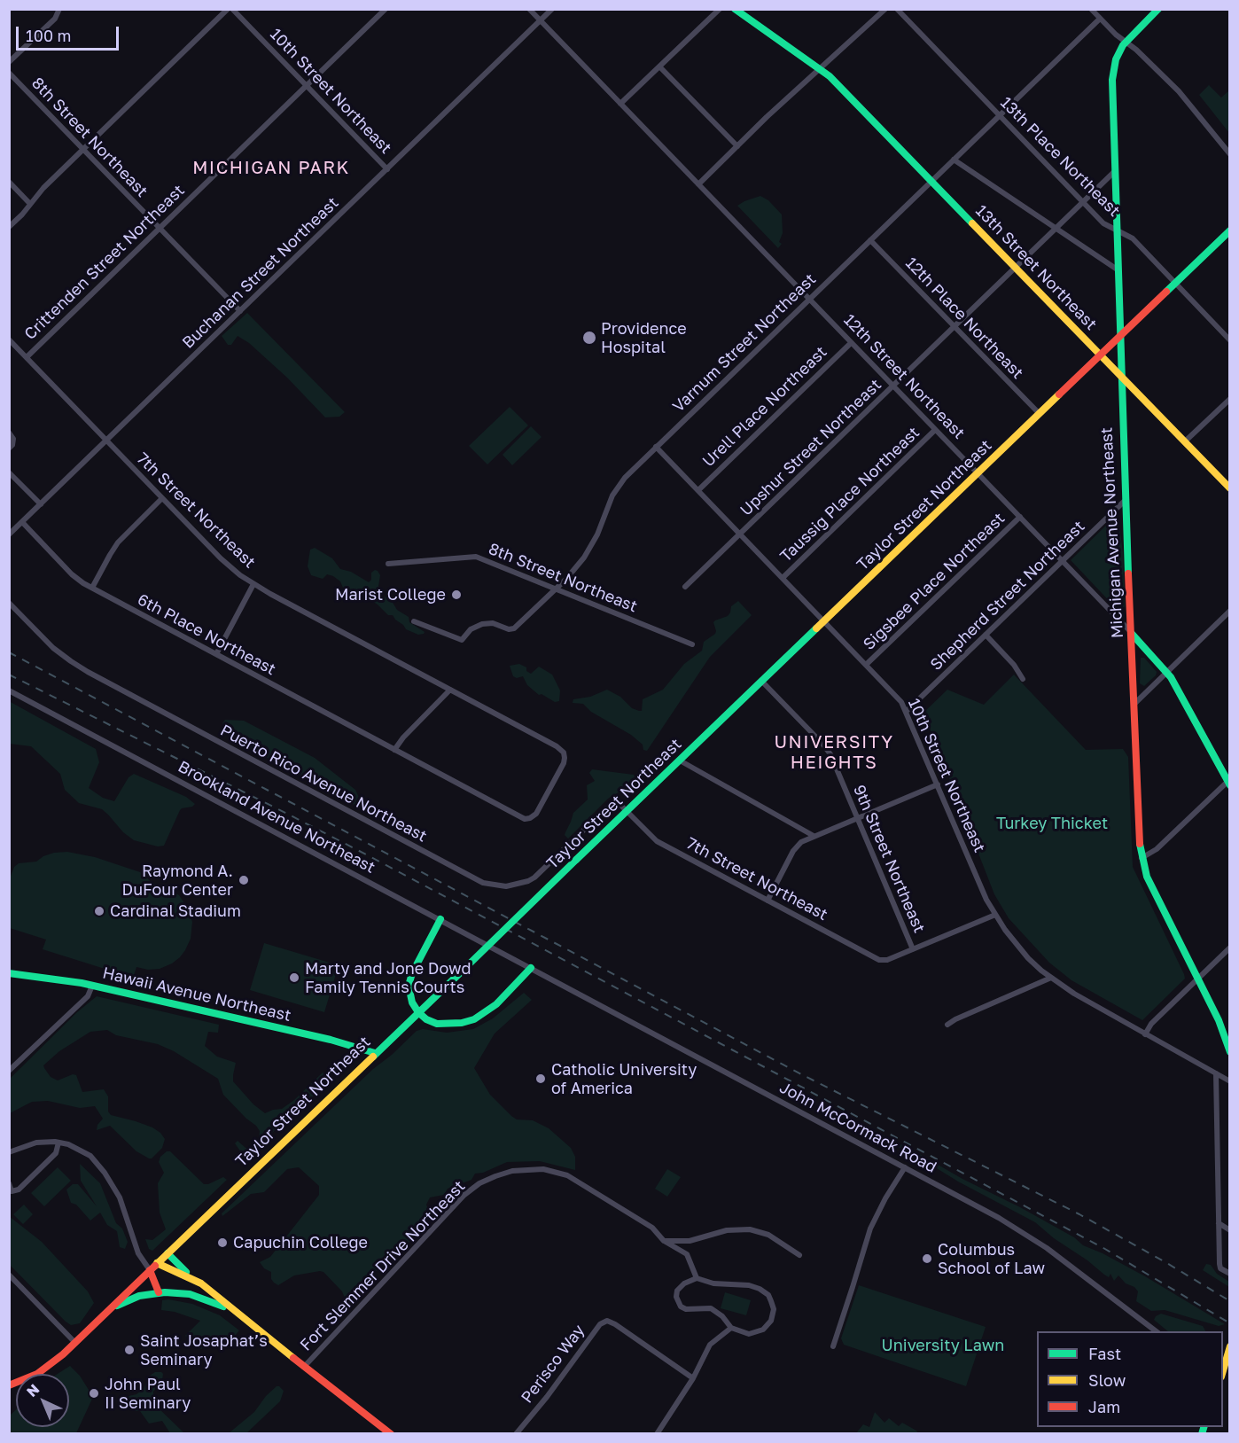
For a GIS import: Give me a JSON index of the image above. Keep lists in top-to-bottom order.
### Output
{
  "streets": {
    "main road": [
      "13th Street Northeast",
      "12th Street Northeast",
      "Taylor Street Northeast",
      "Michigan Avenue Northeast",
      "Hawaii Avenue Northeast"
    ],
    "street": [
      "10th Street Northeast",
      "8th Street Northeast",
      "13th Place Northeast",
      "Crittenden Street Northeast",
      "Buchanan Street Northeast",
      "12th Place Northeast",
      "Varnum Street Northeast",
      "Urell Place Northeast",
      "Upshur Street Northeast",
      "Taussig Place Northeast",
      "7th Street Northeast",
      "Sigsbee Place Northeast",
      "Shepherd Street Northeast",
      "6th Place Northeast",
      "Puerto Rico Avenue Northeast",
      "Brookland Avenue Northeast",
      "9th Street Northeast",
      "John McCormack Road",
      "Fort Slemmer Drive Northeast",
      "Perisco Way"
    ]
  },
  "crossings": [
    ["10th Street Northeast", "Crittenden Street Northeast"],
    ["10th Street Northeast", "Buchanan Street Northeast"],
    ["10th Street Northeast", "Varnum Street Northeast"],
    ["10th Street Northeast", "Urell Place Northeast"],
    ["10th Street Northeast", "Upshur Street Northeast"],
    ["10th Street Northeast", "Taussig Place Northeast"],
    ["10th Street Northeast", "Taylor Street Northeast"],
    ["10th Street Northeast", "Sigsbee Place Northeast"],
    ["10th Street Northeast", "Shepherd Street Northeast"],
    ["8th Street Northeast", "Crittenden Street Northeast"],
    ["8th Street Northeast", "Buchanan Street Northeast"],
    ["8th Street Northeast", "Varnum Street Northeast"],
    ["13th Place Northeast", "Varnum Street Northeast"],
    ["13th Place Northeast", "Upshur Street Northeast"],
    ["13th Place Northeast", "Taylor Street Northeast"],
    ["13th Place Northeast", "Michigan Avenue Northeast"],
    ["Crittenden Street Northeast", "7th Street Northeast"],
    ["13th Street Northeast", "Varnum Street Northeast"],
    ["13th Street Northeast", "Upshur Street Northeast"],
    ["13th Street Northeast", "Taylor Street Northeast"],
    ["13th Street Northeast", "Michigan Avenue Northeast"],
    ["Buchanan Street Northeast", "12th Street Northeast"],
    ["Buchanan Street Northeast", "7th Street Northeast"],
    ["Buchanan Street Northeast", "6th Place Northeast"],
    ["12th Place Northeast", "Varnum Street Northeast"],
    ["12th Place Northeast", "Upshur Street Northeast"],
    ["12th Place Northeast", "Taylor Street Northeast"],
    ["Varnum Street Northeast", "12th Street Northeast"],
    ["12th Street Northeast", "Urell Place Northeast"],
    ["12th Street Northeast", "Upshur Street Northeast"],
    ["12th Street Northeast", "Taussig Place Northeast"],
    ["12th Street Northeast", "Taylor Street Northeast"],
    ["12th Street Northeast", "Michigan Avenue Northeast"],
    ["12th Street Northeast", "Sigsbee Place Northeast"],
    ["12th Street Northeast", "Shepherd Street Northeast"],
    ["Upshur Street Northeast", "Michigan Avenue Northeast"],
    ["Taylor Street Northeast", "7th Street Northeast"],
    ["Taylor Street Northeast", "Michigan Avenue Northeast"],
    ["Taylor Street Northeast", "Puerto Rico Avenue Northeast"],
    ["Taylor Street Northeast", "9th Street Northeast"],
    ["Taylor Street Northeast", "Hawaii Avenue Northeast"],
    ["7th Street Northeast", "6th Place Northeast"],
    ["7th Street Northeast", "Puerto Rico Avenue Northeast"],
    ["7th Street Northeast", "9th Street Northeast"],
    ["Michigan Avenue Northeast", "Shepherd Street Northeast"],
    ["Brookland Avenue Northeast", "John McCormack Road"]
  ],
  "districts": ["MICHIGAN PARK", "UNIVERSITY HEIGHTS"],
  "parks": ["Turkey Thicket", "University Lawn"],
  "places": [
    "Providence Hospital",
    "Marist College",
    "Raymond A. DuFour Center",
    "Cardinal Stadium",
    "Marty and Jone Dowd Family Tennis Courts",
    "Catholic University of America",
    "Capuchin College",
    "Columbus School of Law",
    "Saint Josaphat’s Seminary",
    "John Paul II Seminary"
  ],
  "legend": ["Fast", "Slow", "Jam"],
  "scale_bar": "100 m",
  "north": "top left"
}
